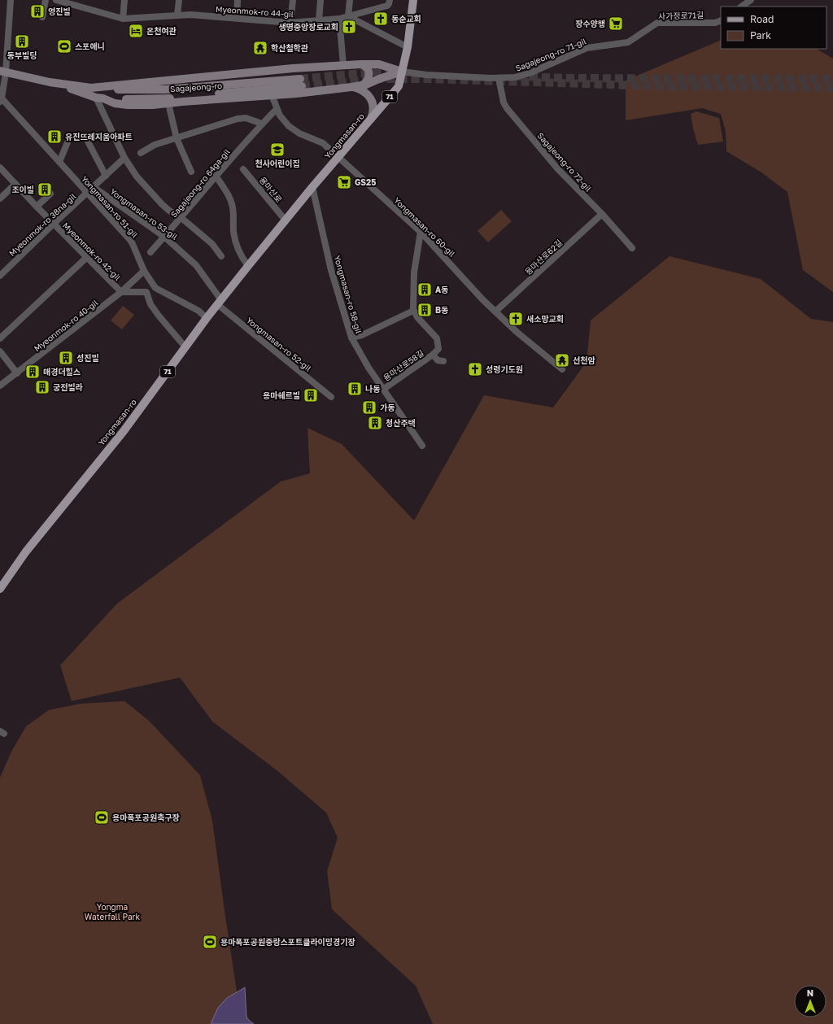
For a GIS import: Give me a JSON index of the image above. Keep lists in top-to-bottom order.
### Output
{
  "streets": {
    "main road": ["Sagajeong-ro", "71", "Yongmasan-ro"],
    "street": [
      "Myeonmok-ro 44-gil",
      "Sagajeong-ro 71-gil",
      "Sagajeong-ro 72-gil",
      "Sagajeong-ro 64ga-gil",
      "용마산로",
      "Yongmasan-ro 51-gil",
      "Yongmasan-ro 53-gil",
      "Myeonmok-ro 38na-gil",
      "Yongmasan-ro 60-gil",
      "Myeonmok-ro 42-gil",
      "용마산로62길",
      "Yongmasan-ro 58-gil",
      "Myeonmok-ro 40-gil",
      "Yongmasan-ro 52-gil",
      "용마산로58길"
    ]
  },
  "crossings": [
    ["Sagajeong-ro 71-gil", "Yongmasan-ro"],
    ["Sagajeong-ro 71-gil", "Sagajeong-ro 72-gil"],
    ["Yongmasan-ro", "용마산로"],
    ["Yongmasan-ro", "Yongmasan-ro 51-gil"],
    ["Yongmasan-ro", "Yongmasan-ro 53-gil"],
    ["Yongmasan-ro", "Yongmasan-ro 60-gil"],
    ["Yongmasan-ro", "Myeonmok-ro 42-gil"],
    ["Yongmasan-ro", "Yongmasan-ro 58-gil"],
    ["Yongmasan-ro", "Yongmasan-ro 52-gil"],
    ["Sagajeong-ro 72-gil", "용마산로62길"],
    ["Sagajeong-ro 64ga-gil", "Yongmasan-ro 53-gil"],
    ["Sagajeong-ro 64ga-gil", "Yongmasan-ro 60-gil"],
    ["Yongmasan-ro 51-gil", "Myeonmok-ro 38na-gil"],
    ["Yongmasan-ro 51-gil", "Myeonmok-ro 40-gil"],
    ["Yongmasan-ro 53-gil", "Myeonmok-ro 38na-gil"],
    ["Yongmasan-ro 53-gil", "Yongmasan-ro 52-gil"],
    ["Myeonmok-ro 38na-gil", "Myeonmok-ro 42-gil"],
    ["Yongmasan-ro 60-gil", "용마산로62길"],
    ["Myeonmok-ro 42-gil", "Myeonmok-ro 40-gil"],
    ["Yongmasan-ro 58-gil", "용마산로58길"]
  ],
  "parks": ["Yongma Waterfall Park"],
  "places": {
    "building": [
      "영진빌",
      "동부빌딩",
      "유진뜨레지움아파트",
      "조이빌",
      "A동",
      "B동",
      "성진빌",
      "매경더힐스",
      "궁전빌라",
      "나동",
      "용마쉐르빌",
      "가동",
      "청산주택"
    ],
    "church": [
      "동순교회",
      "생명중앙장로교회",
      "새소망교회",
      "성령기도원"
    ],
    "supermarket": ["장수양행", "GS25"],
    "hotel": ["온천여관"],
    "sports": ["스포애니", "용마폭포공원축구장", "용마폭포공원중랑스포트클라이밍경기장"],
    "temple": ["학산철학관", "선천암"],
    "school or university": ["천사어린이집"]
  },
  "legend": ["Road", "Park"],
  "north": "top"
}
